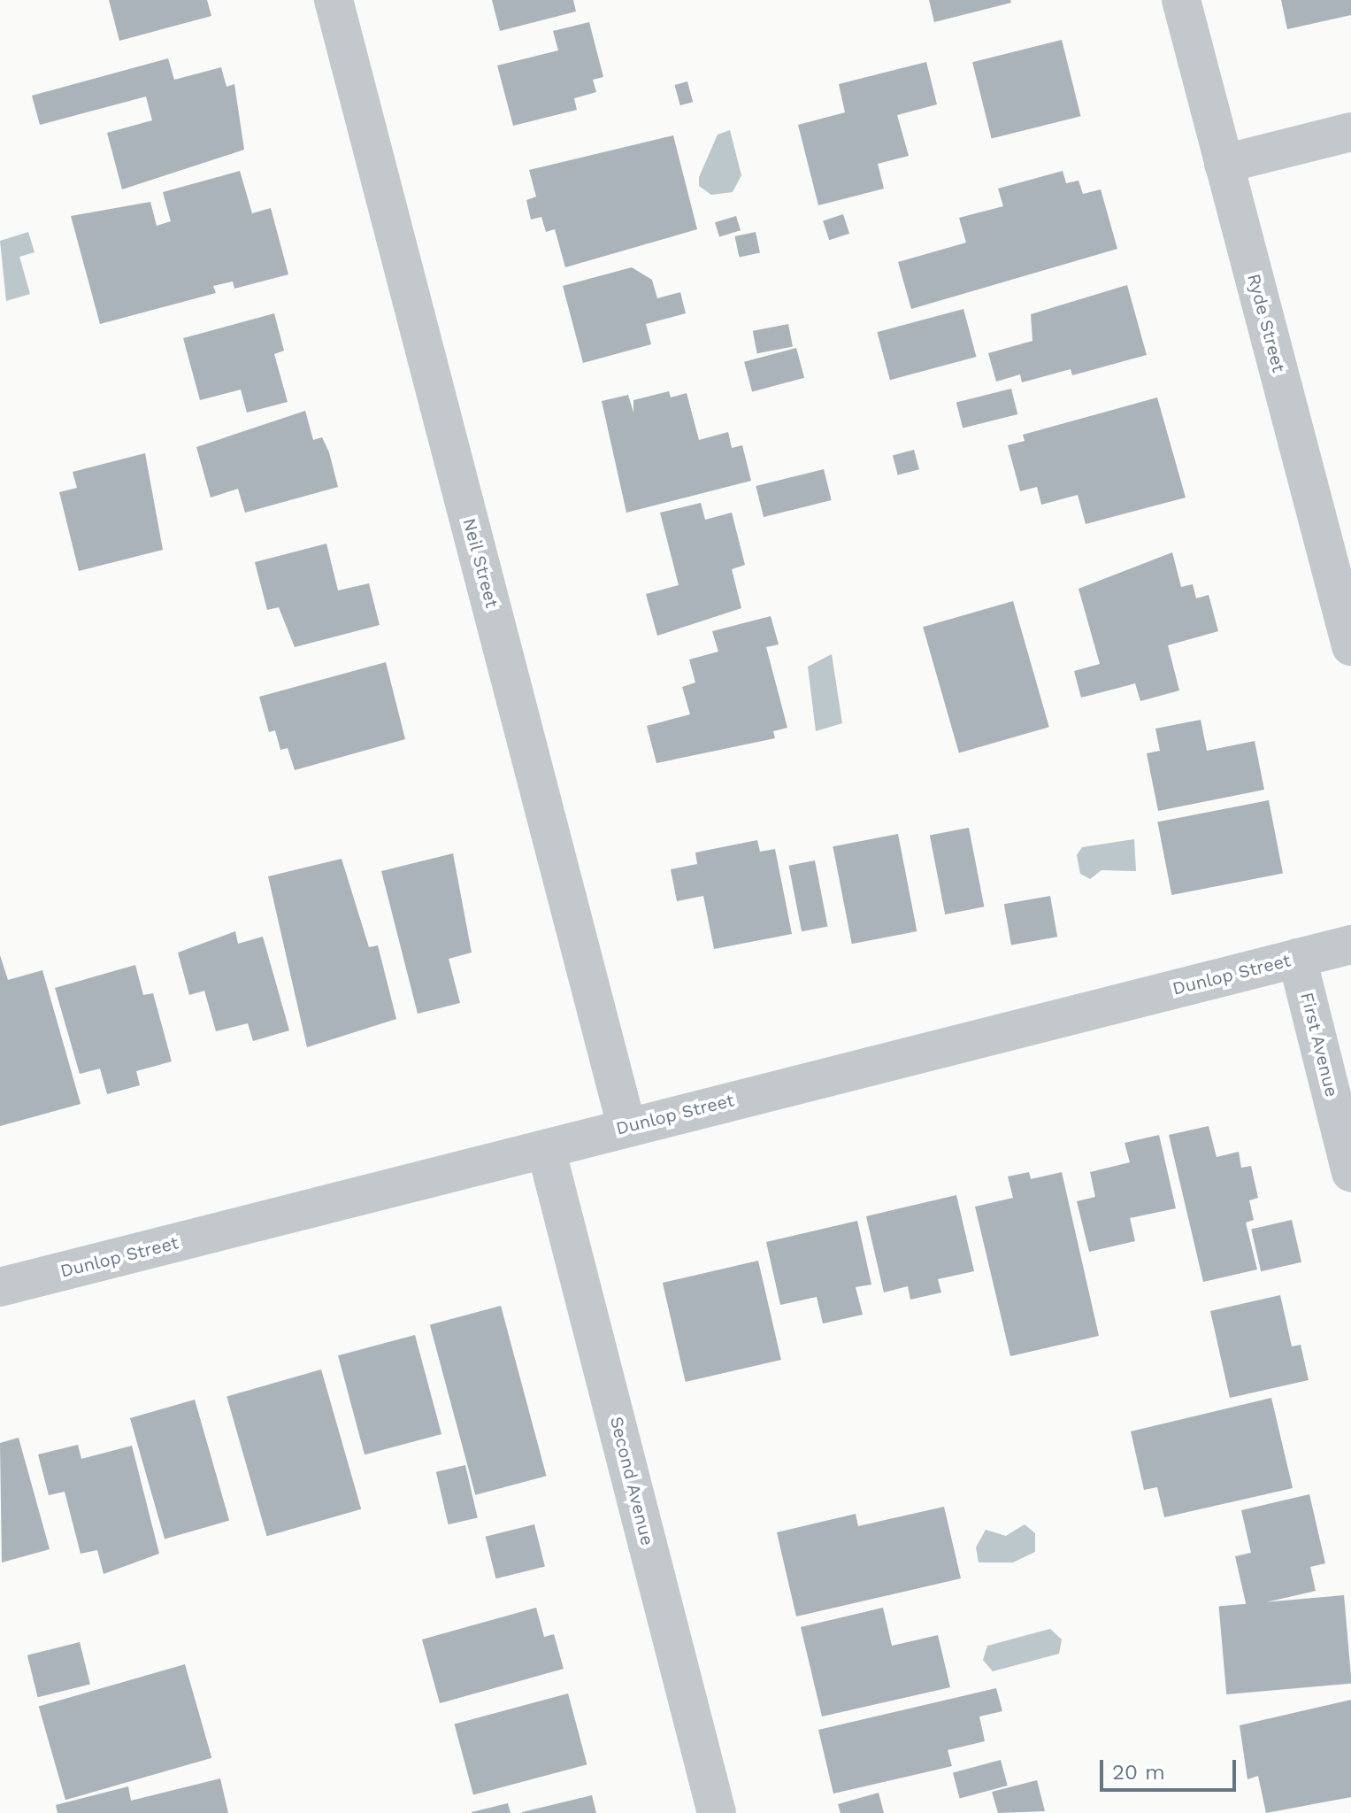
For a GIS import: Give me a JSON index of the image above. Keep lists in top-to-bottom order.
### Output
{
  "streets": {
    "street": [
      "Ryde Street",
      "Neil Street",
      "Dunlop Street",
      "First Avenue",
      "Second Avenue"
    ]
  },
  "crossings": [
    ["Neil Street", "Dunlop Street"],
    ["Dunlop Street", "First Avenue"],
    ["Dunlop Street", "Second Avenue"]
  ],
  "scale_bar": "20 m"
}
